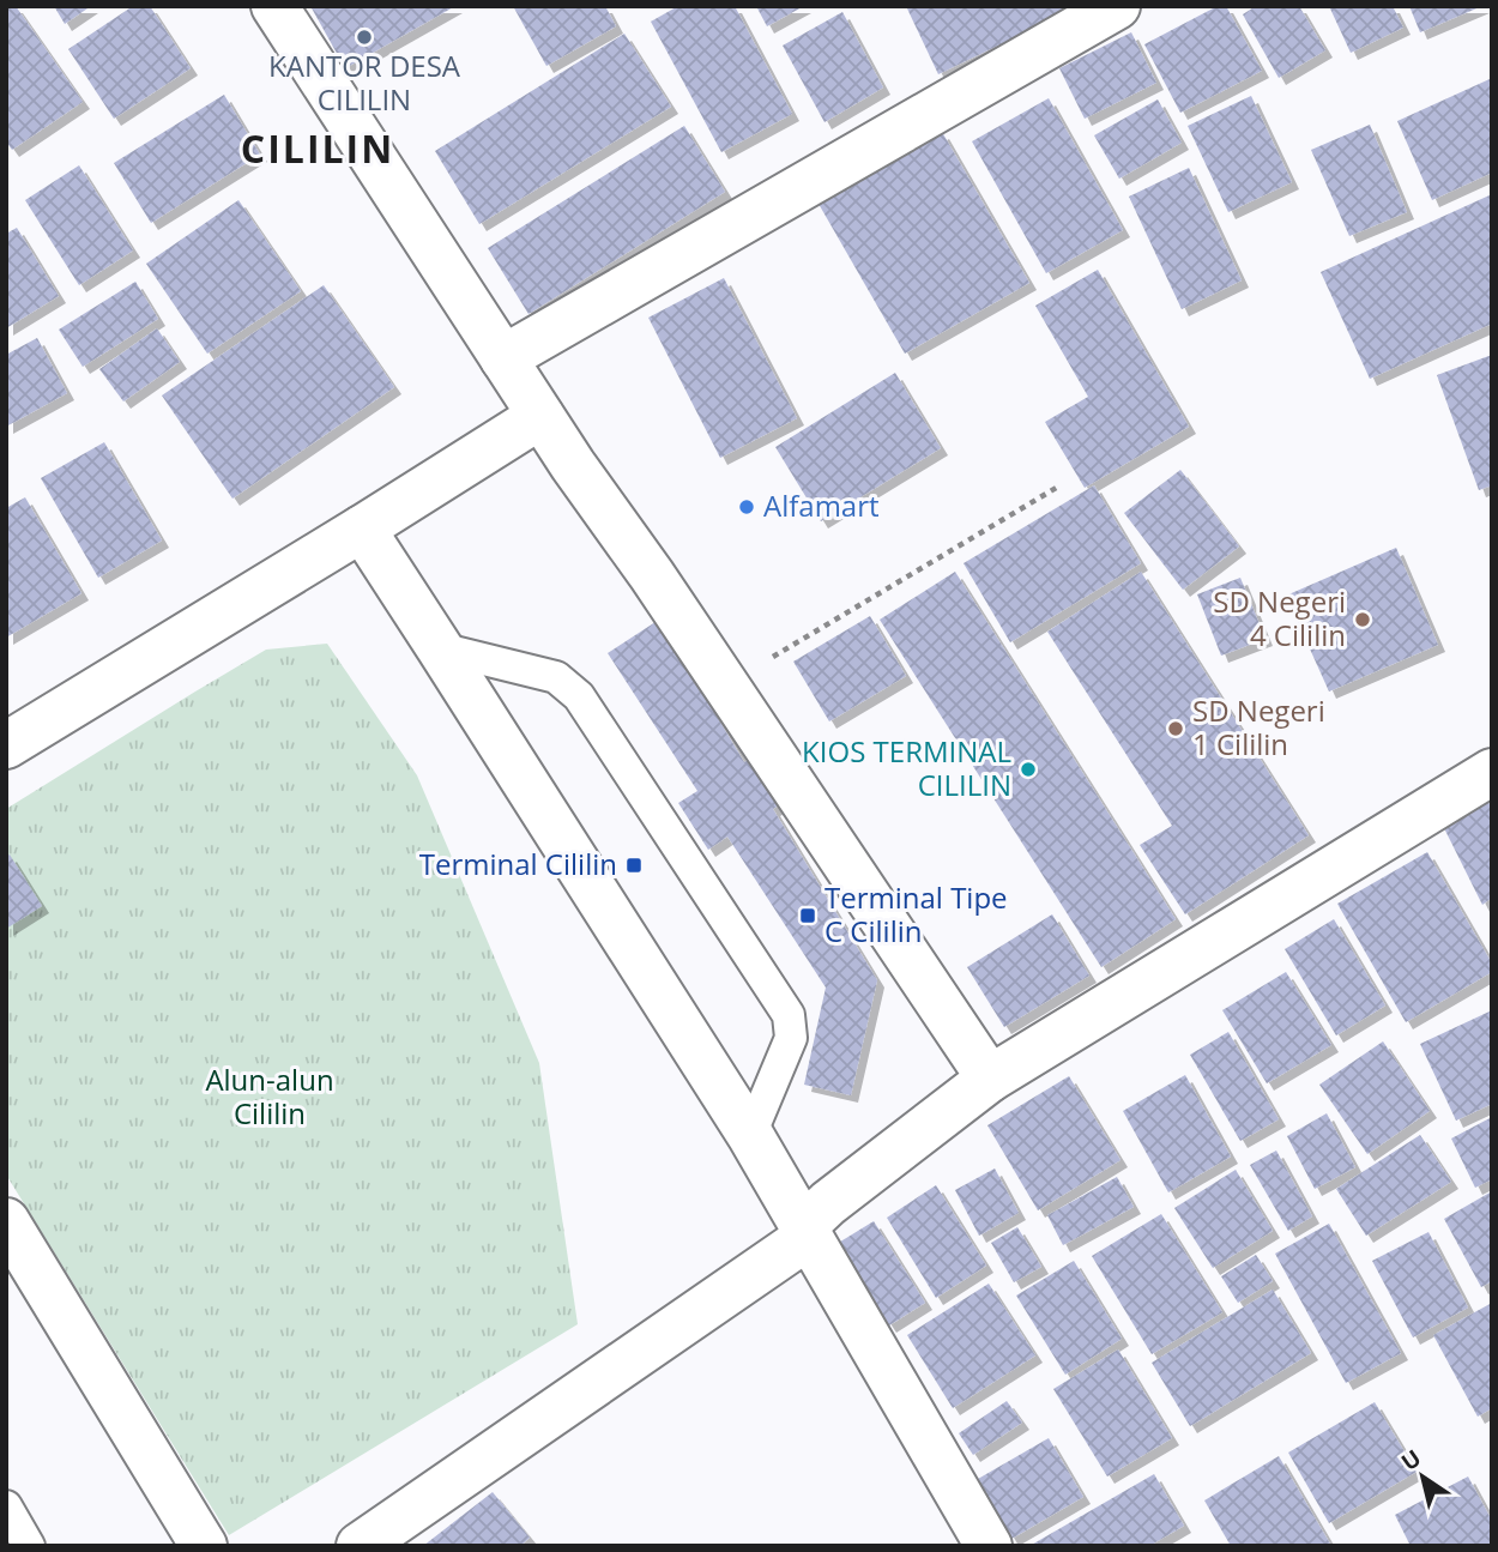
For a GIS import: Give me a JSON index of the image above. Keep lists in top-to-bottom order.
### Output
{
  "districts": ["CILILIN"],
  "parks": ["Alun-alun Cililin"],
  "places": {
    "other": [
      "KANTOR DESA CILILIN",
      "Alfamart",
      "SD Negeri 4 Cililin",
      "SD Negeri 1 Cililin",
      "KIOS TERMINAL CILILIN"
    ],
    "transit": ["Terminal Cililin", "Terminal Tipe C Cililin"]
  },
  "north": "top left"
}
